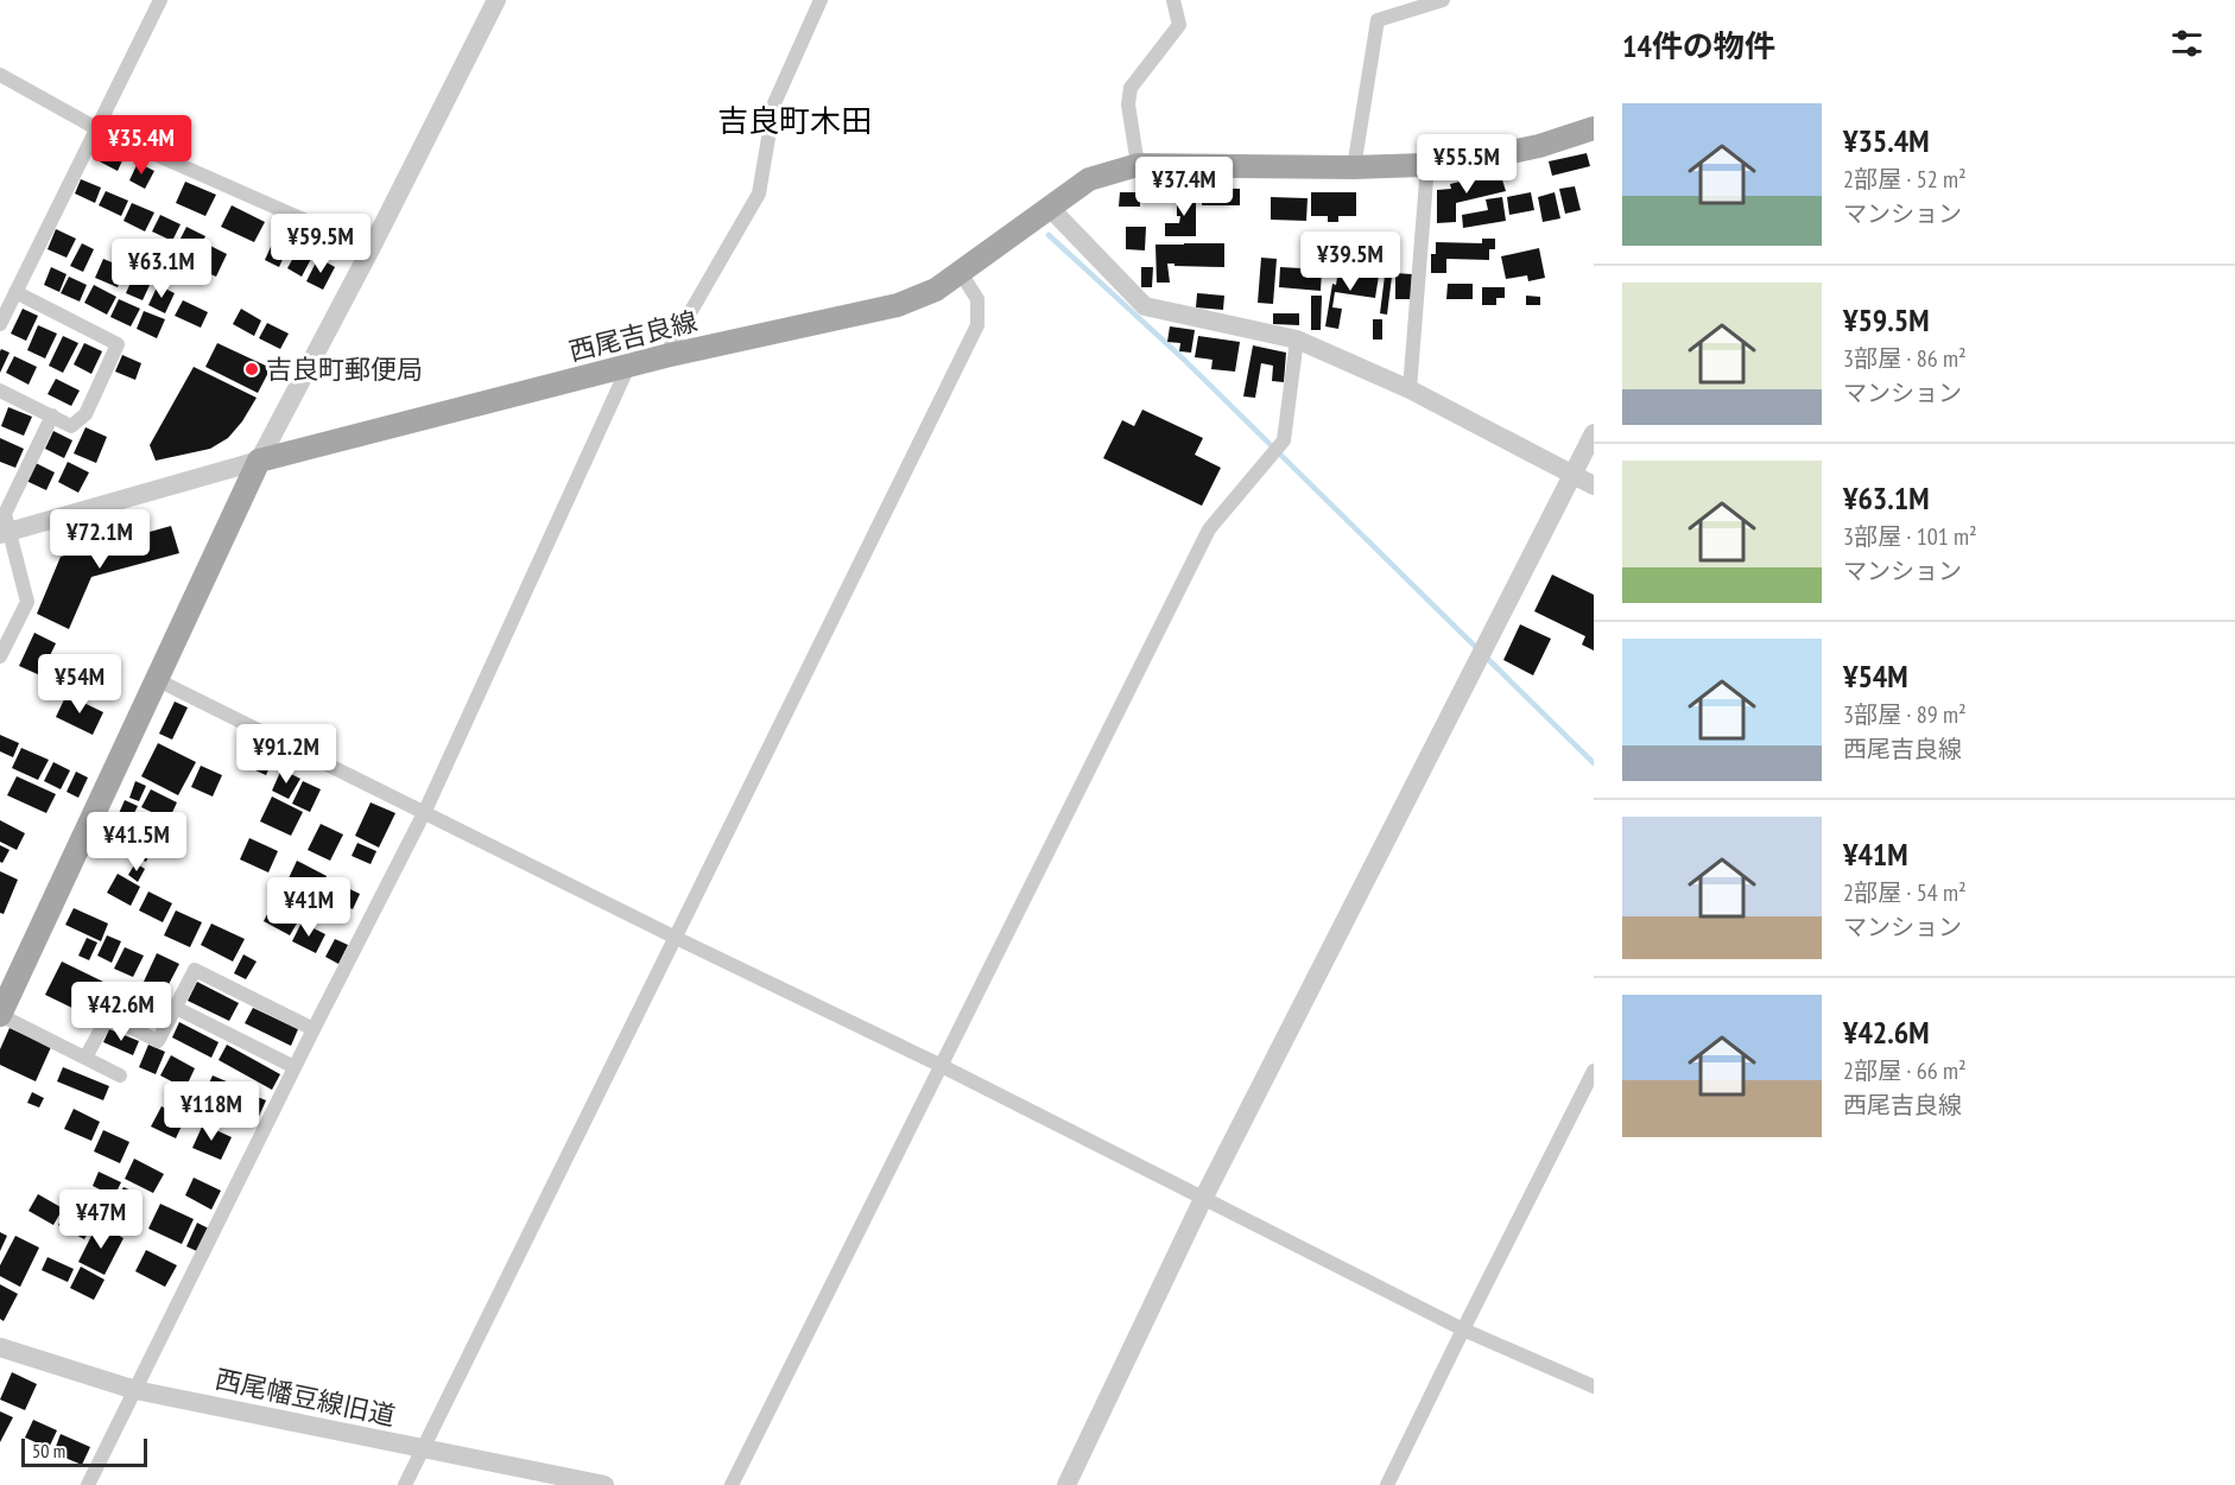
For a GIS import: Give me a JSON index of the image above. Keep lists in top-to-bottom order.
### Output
{
  "streets": {
    "main road": ["西尾吉良線"],
    "street": ["西尾幡豆線旧道"]
  },
  "districts": ["吉良町木田"],
  "places": ["吉良町郵便局"],
  "scale_bar": "50 m",
  "page": {
    "heading": "14件の物件",
    "list": [
      {
        "name": "¥35.4M",
        "note": "2部屋 · 52 m² · マンション"
      },
      {
        "name": "¥59.5M",
        "note": "3部屋 · 86 m² · マンション"
      },
      {
        "name": "¥63.1M",
        "note": "3部屋 · 101 m² · マンション"
      },
      {
        "name": "¥54M",
        "note": "3部屋 · 89 m² · 西尾吉良線"
      },
      {
        "name": "¥41M",
        "note": "2部屋 · 54 m² · マンション"
      },
      {
        "name": "¥42.6M",
        "note": "2部屋 · 66 m² · 西尾吉良線"
      }
    ],
    "price": [
      "¥35.4M",
      "¥55.5M",
      "¥37.4M",
      "¥59.5M",
      "¥39.5M",
      "¥63.1M",
      "¥72.1M",
      "¥54M",
      "¥91.2M",
      "¥41.5M",
      "¥41M",
      "¥42.6M",
      "¥118M",
      "¥47M"
    ],
    "scale": "50 m"
  }
}
